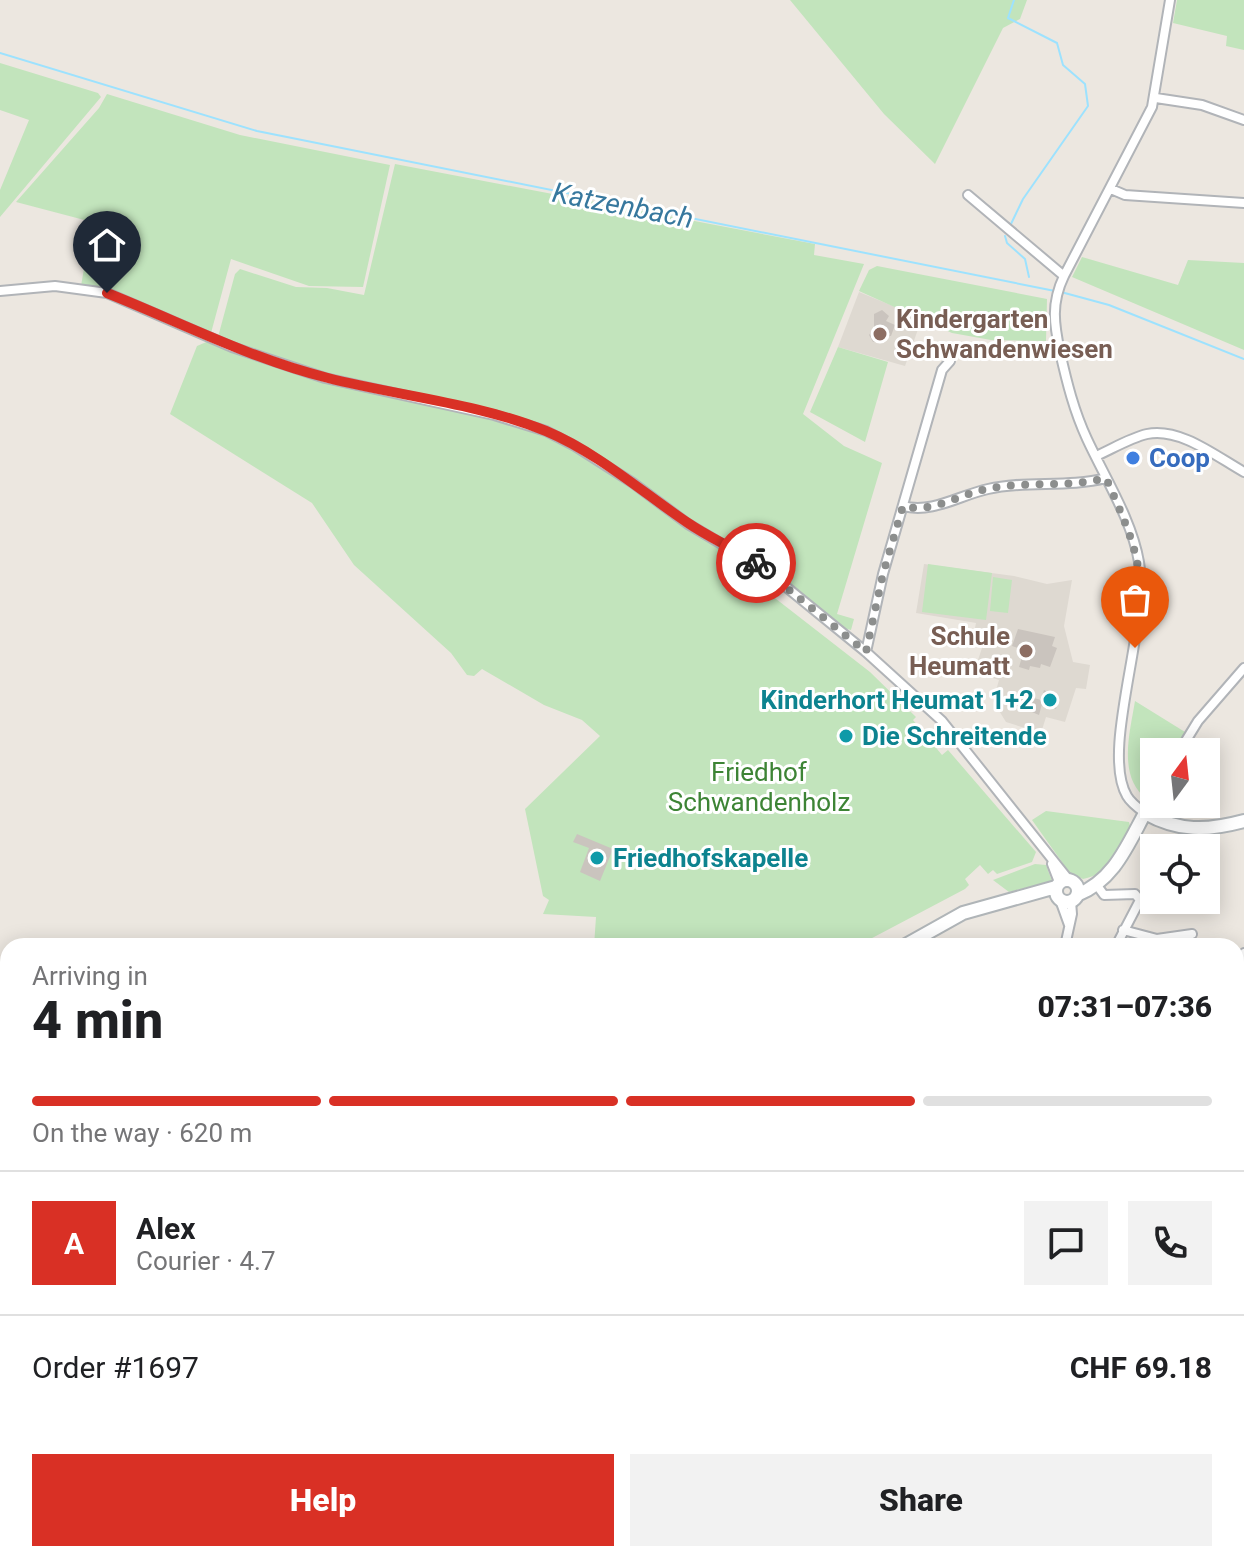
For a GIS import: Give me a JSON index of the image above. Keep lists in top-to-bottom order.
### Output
{
  "water": ["Katzenbach"],
  "parks": ["Friedhof Schwandenholz"],
  "places": [
    "Kindergarten Schwandenwiesen",
    "Coop",
    "Schule Heumatt",
    "Kinderhort Heumat 1+2",
    "Die Schreitende",
    "Friedhofskapelle"
  ],
  "north": "top",
  "page": {
    "heading": ["4 min", "Arriving in", "07:31–07:36"],
    "panel": [
      "Alex",
      "Courier · 4.7",
      "Order #1697",
      "CHF 69.18"
    ],
    "bar": "On the way · 620 m",
    "round": "A",
    "buttons": ["Help", "Share"]
  }
}
